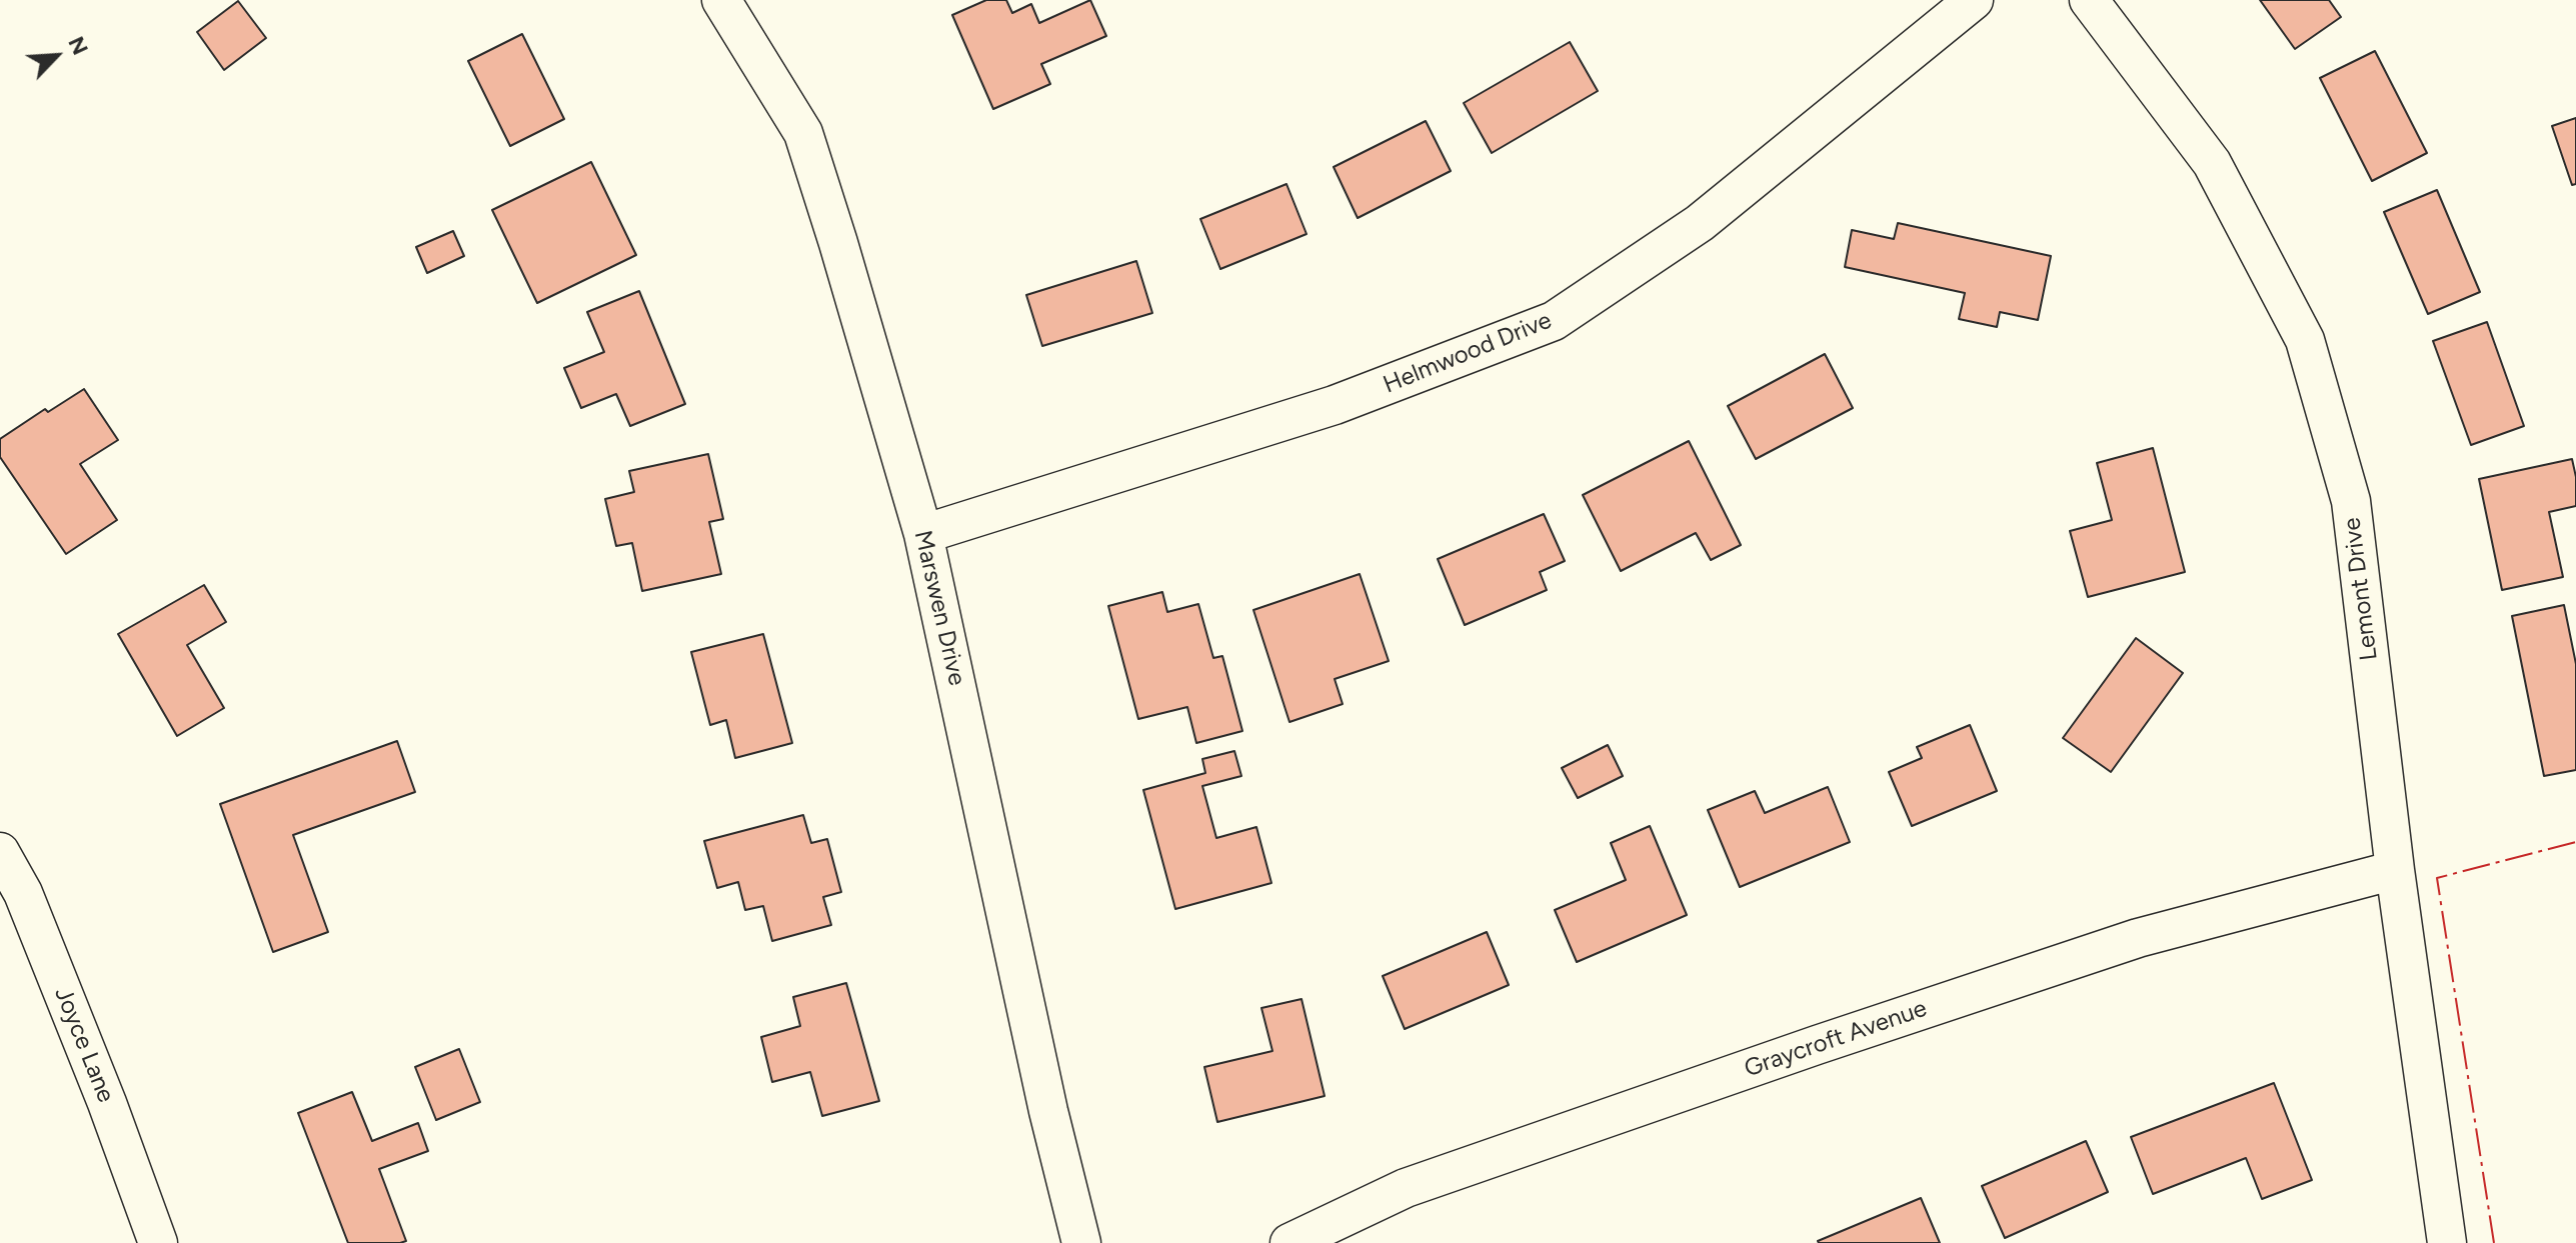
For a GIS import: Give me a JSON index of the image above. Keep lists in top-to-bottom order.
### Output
{
  "streets": {
    "street": [
      "Helmwood Drive",
      "Lemont Drive",
      "Marswen Drive",
      "Graycroft Avenue",
      "Joyce Lane"
    ]
  },
  "crossings": [
    ["Helmwood Drive", "Marswen Drive"],
    ["Lemont Drive", "Graycroft Avenue"]
  ],
  "north": "top right"
}
